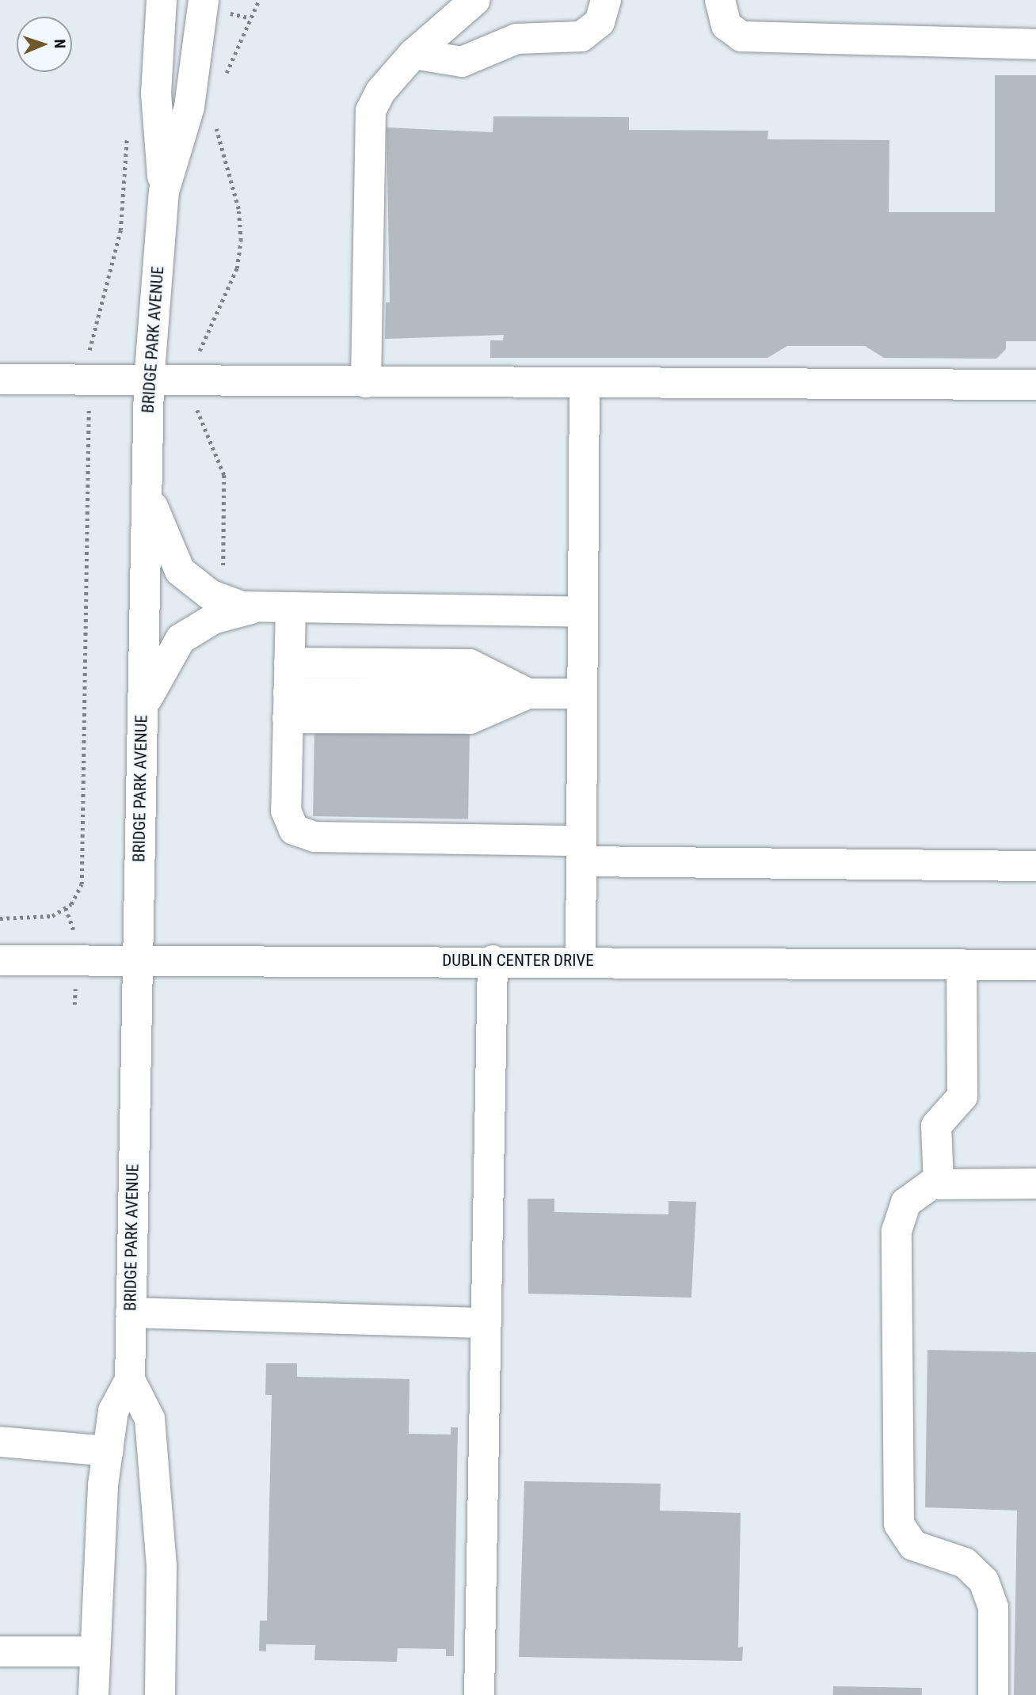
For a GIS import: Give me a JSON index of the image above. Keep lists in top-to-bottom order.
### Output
{
  "streets": {
    "street": ["BRIDGE PARK AVENUE", "DUBLIN CENTER DRIVE"]
  },
  "crossings": [
    ["BRIDGE PARK AVENUE", "DUBLIN CENTER DRIVE"]
  ],
  "north": "right"
}
